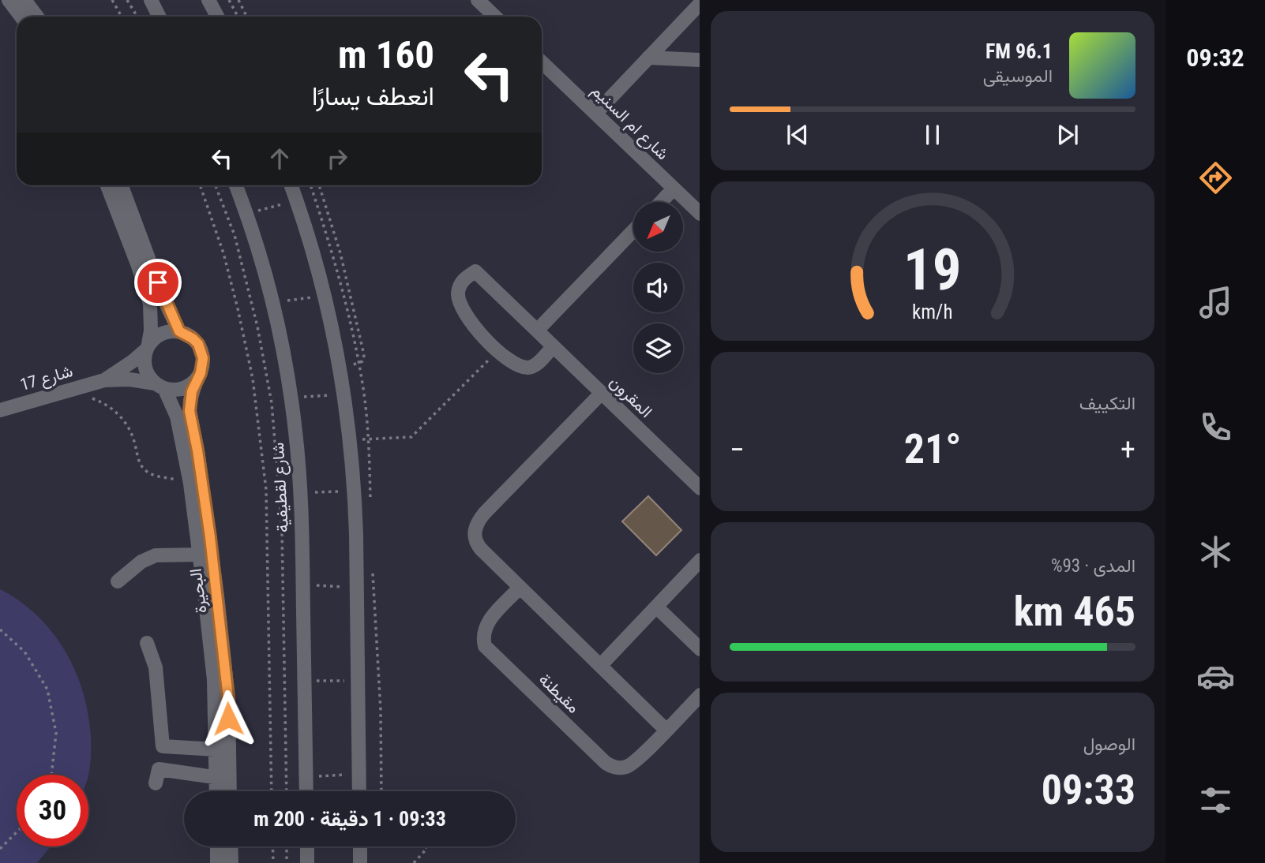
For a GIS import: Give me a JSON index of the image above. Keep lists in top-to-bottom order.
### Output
{
  "streets": {
    "street": [
      "شارع ام السنيم",
      "شارع 17",
      "المقرون",
      "شارع لقطيفية",
      "البحيرة",
      "مقيطنة"
    ]
  },
  "crossings": [
    ["شارع 17", "البحيرة"]
  ],
  "north": "bottom left",
  "page": {
    "tabs": "09:32",
    "turn": ["160 m", "انعطف يسارًا"],
    "song": ["96.1 FM", "الموسيقى"],
    "tile": [
      "التكييف",
      ["المدى · 93%", "465 km"],
      ["الوصول", "09:33"]
    ],
    "heat": ["−", "21°", "+"],
    "limit": "30",
    "trip": "09:33 · 1 دقيقة · 200 m",
    "gauge": ["19", "km/h"]
  }
}
